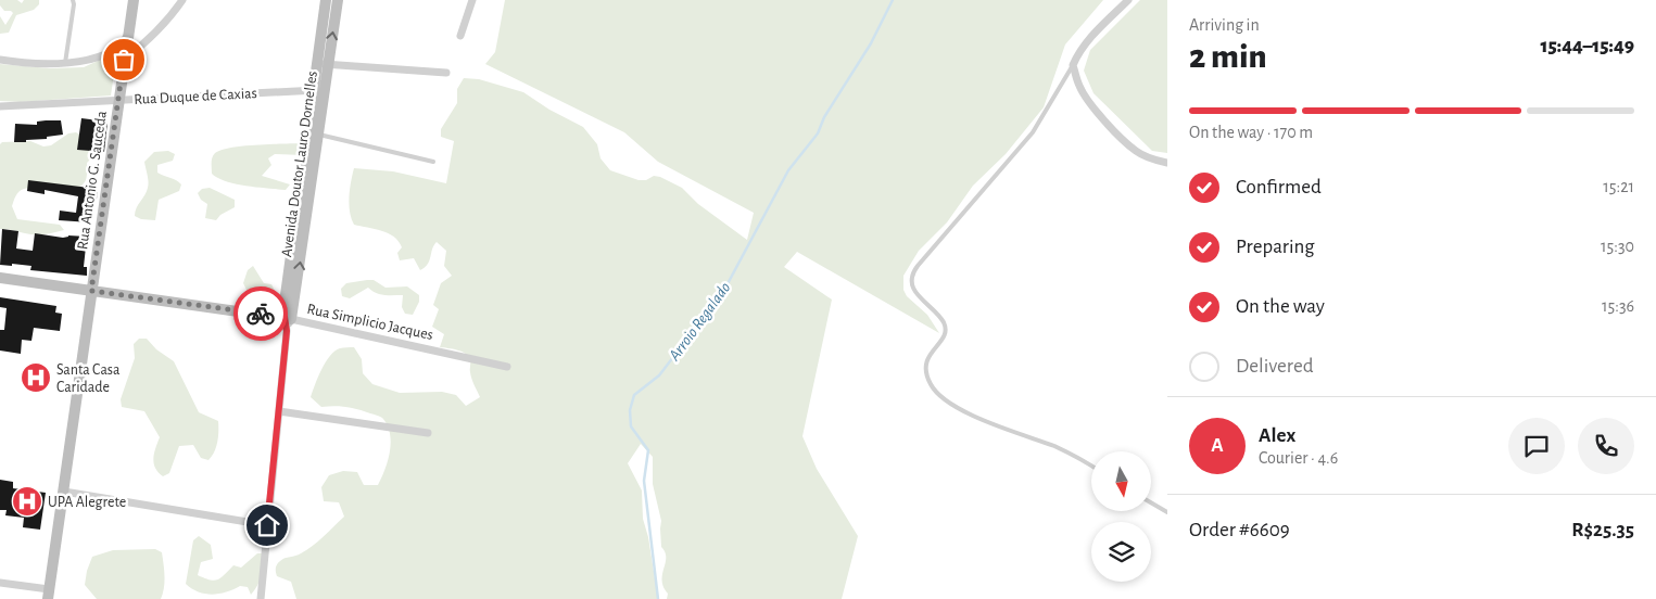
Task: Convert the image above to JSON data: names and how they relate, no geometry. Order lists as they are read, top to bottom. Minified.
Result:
{"streets":{"street":["Rua Duque de Caxias","Avenida Doutor Lauro Dornelles","Rua Antonio G. Sauceda","Rua Simplicio Jacques"]},"crossings":[["Rua Duque de Caxias","Avenida Doutor Lauro Dornelles"],["Rua Duque de Caxias","Rua Antonio G. Sauceda"],["Avenida Doutor Lauro Dornelles","Rua Simplicio Jacques"],["Rua Antonio G. Sauceda","Rua Simplicio Jacques"]],"water":["Arroio Regalado"],"places":{"hospital":["Santa Casa Caridade","UPA Alegrete"]},"north":"bottom","page":{"heading":["2 min","Arriving in","15:44–15:49"],"panel":["Alex","Courier · 4.6","Order #6609","R$25.35"],"bar":"On the way · 170 m","list":[["Confirmed","15:21"],["Preparing","15:30"],["On the way","15:36"],"Delivered"],"round":"A"}}
